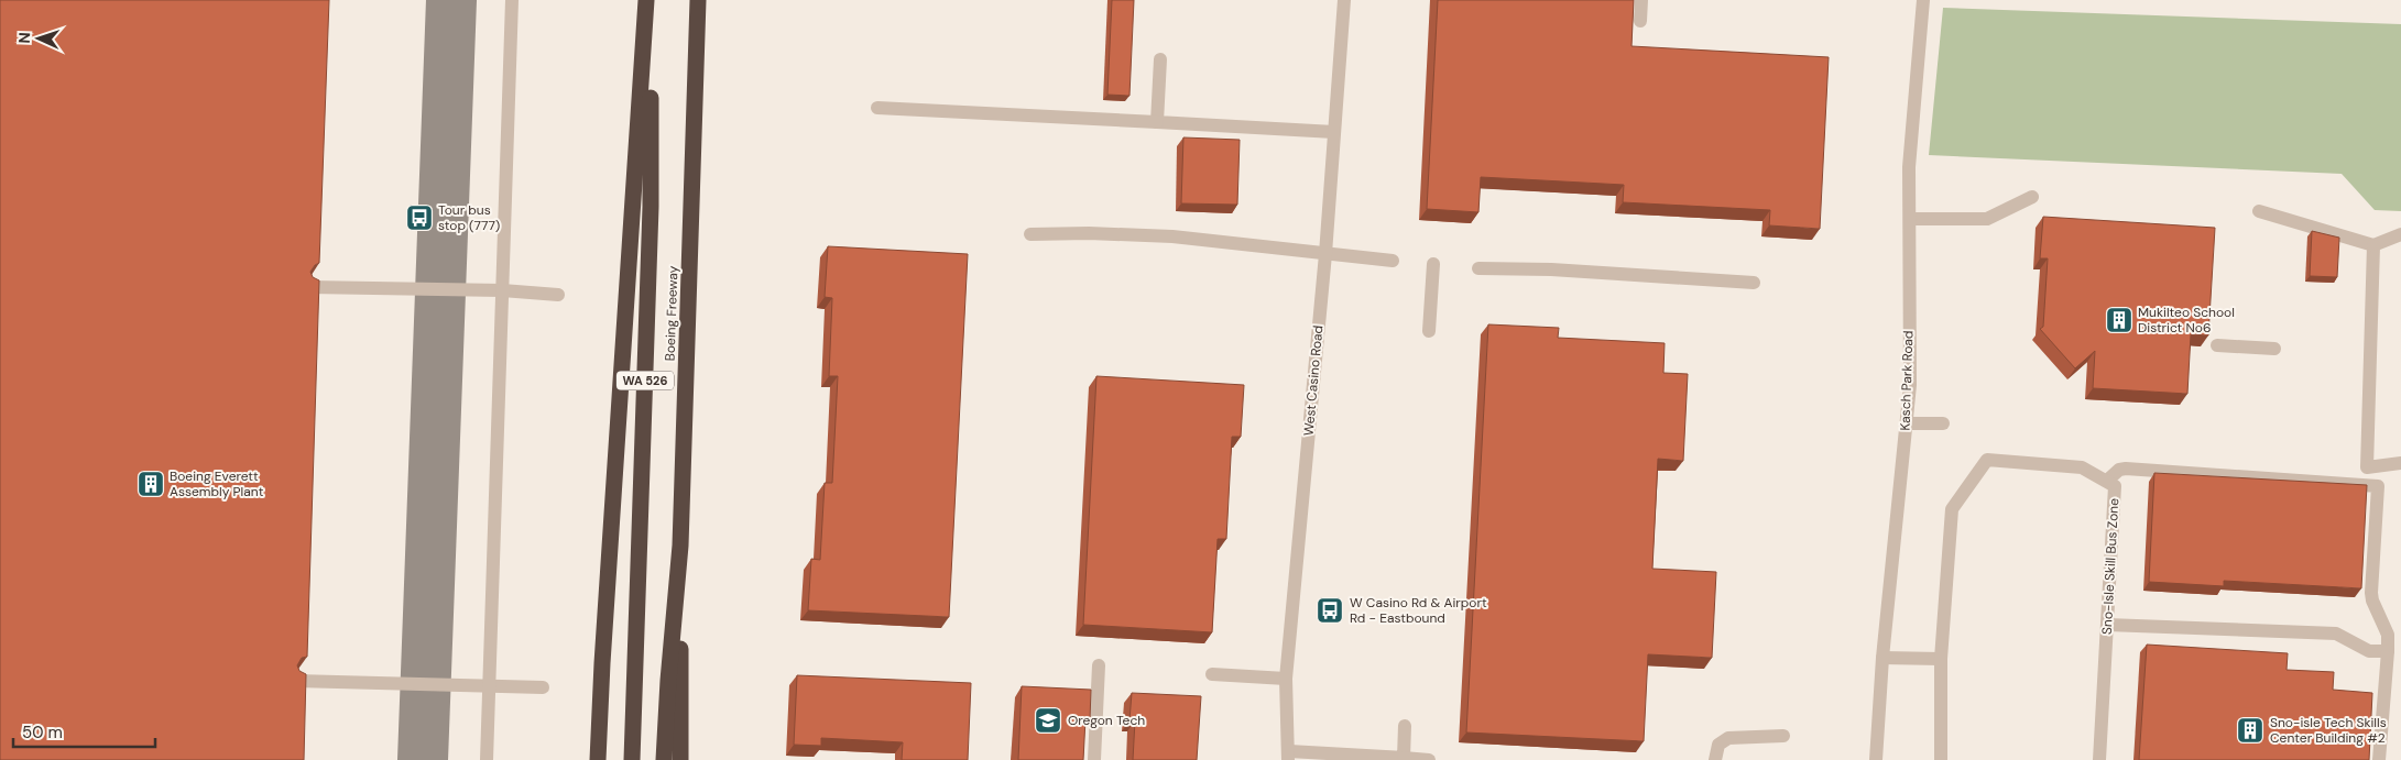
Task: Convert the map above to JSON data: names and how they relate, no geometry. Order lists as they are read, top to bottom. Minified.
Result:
{"streets":{"highway":["Boeing Freeway","WA 526"],"street":["West Casino Road","Kasch Park Road","Sno-Isle Skill Bus Zone"]},"places":{"bus stop":["Tour bus stop (777)","W Casino Rd & Airport Rd - Eastbound"],"building":["Mukilteo School District No6","Boeing Everett Assembly Plant","Sno-isle Tech Skills Center Building #2"],"school or university":["Oregon Tech"]},"scale_bar":"50 m","north":"left"}
